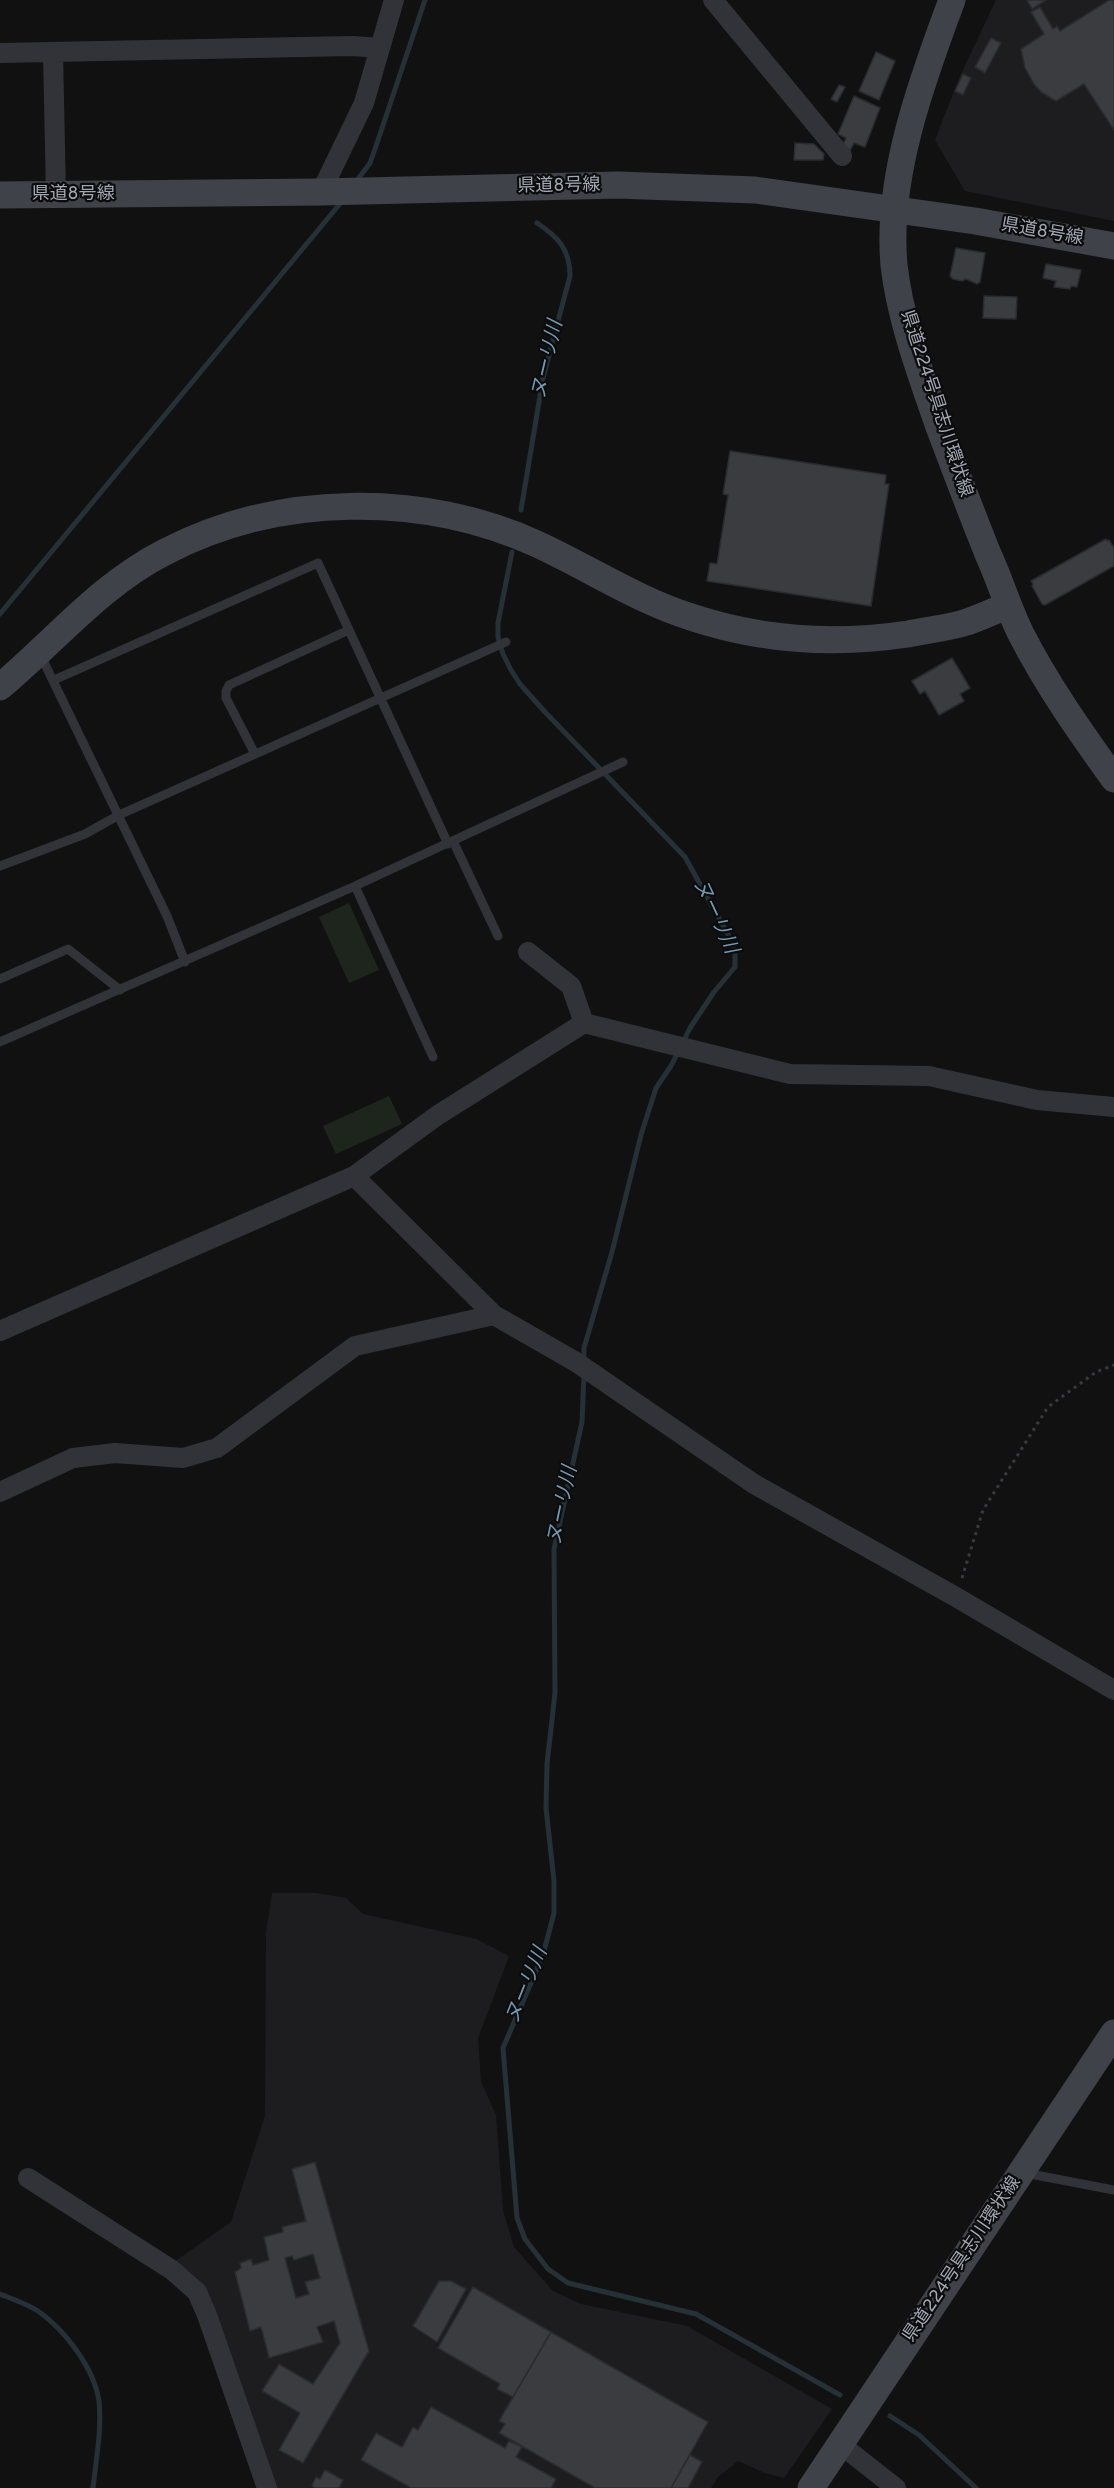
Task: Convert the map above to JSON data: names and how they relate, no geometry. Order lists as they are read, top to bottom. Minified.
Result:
{"streets":{"main road":["県道8号線","県道224号具志川環状線"]},"crossings":[["県道8号線","県道224号具志川環状線"]],"water":["ヌーリ川"]}
